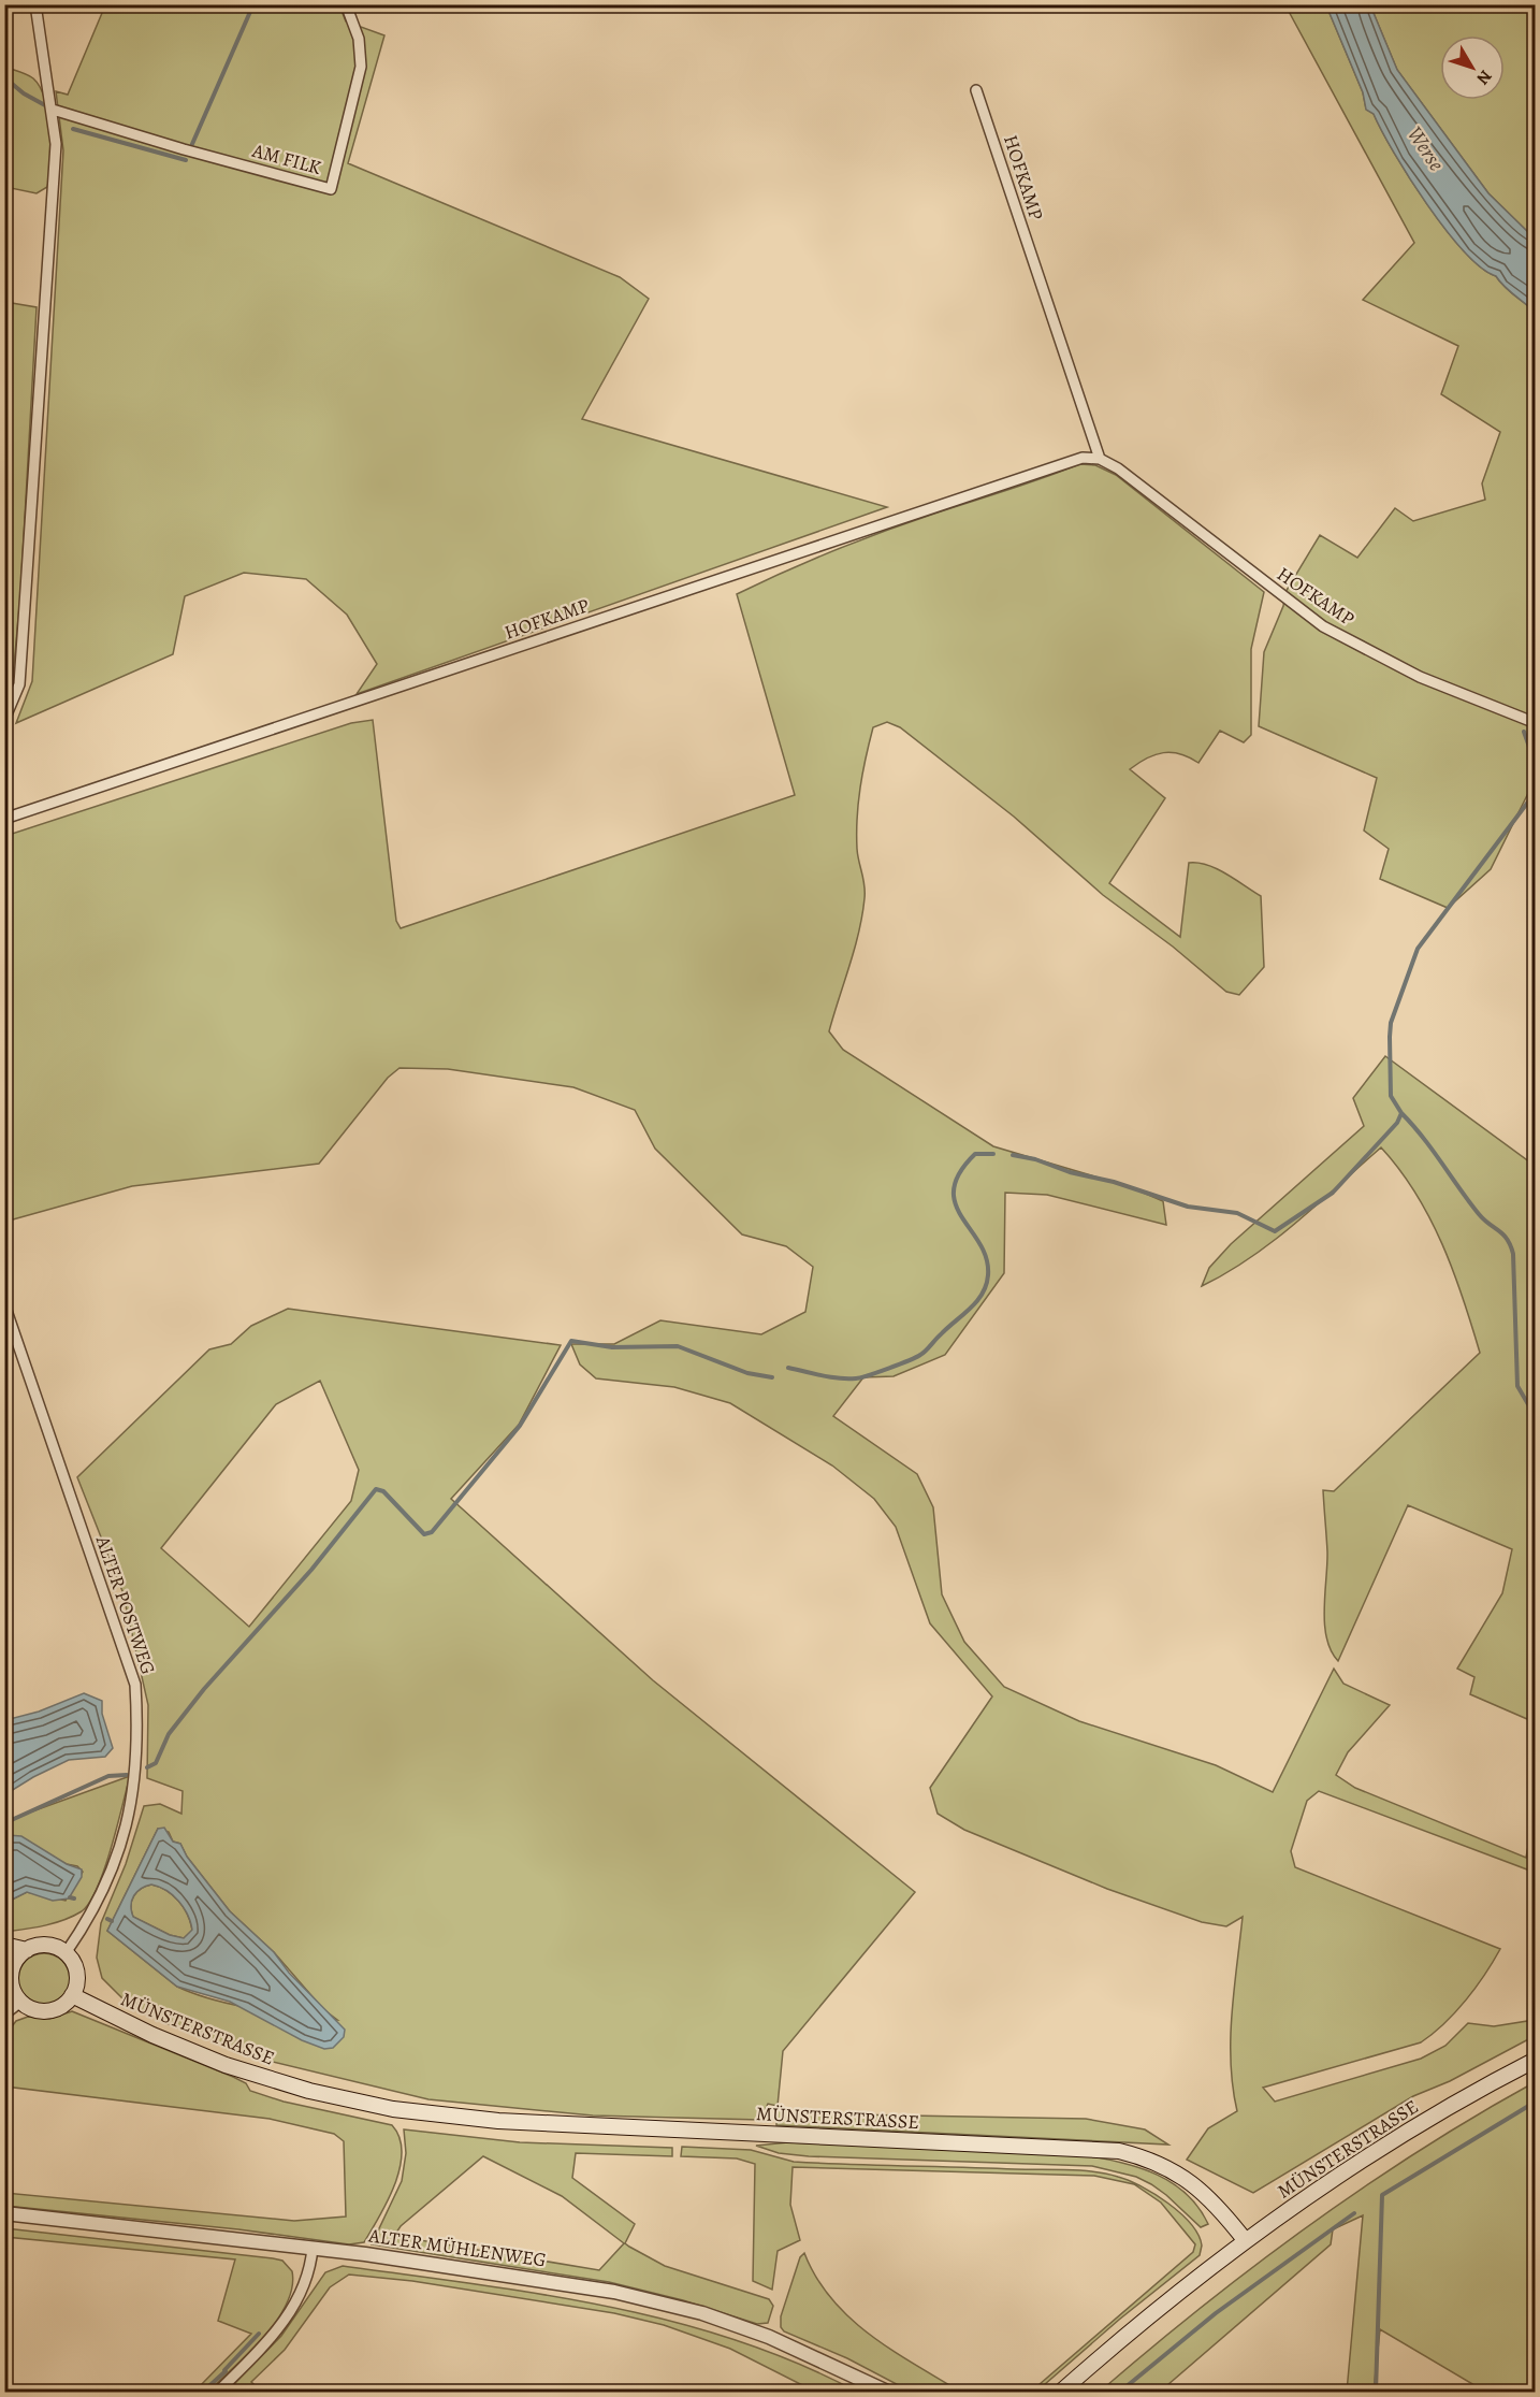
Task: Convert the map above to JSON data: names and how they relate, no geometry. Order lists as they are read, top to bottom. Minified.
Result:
{"streets":{"main road":["MÜNSTERSTRASSE"],"street":["AM FILK","HOFKAMP","ALTER POSTWEG","ALTER MÜHLENWEG"]},"crossings":[["ALTER POSTWEG","MÜNSTERSTRASSE"]],"water":["Werse"],"north":"bottom right"}
